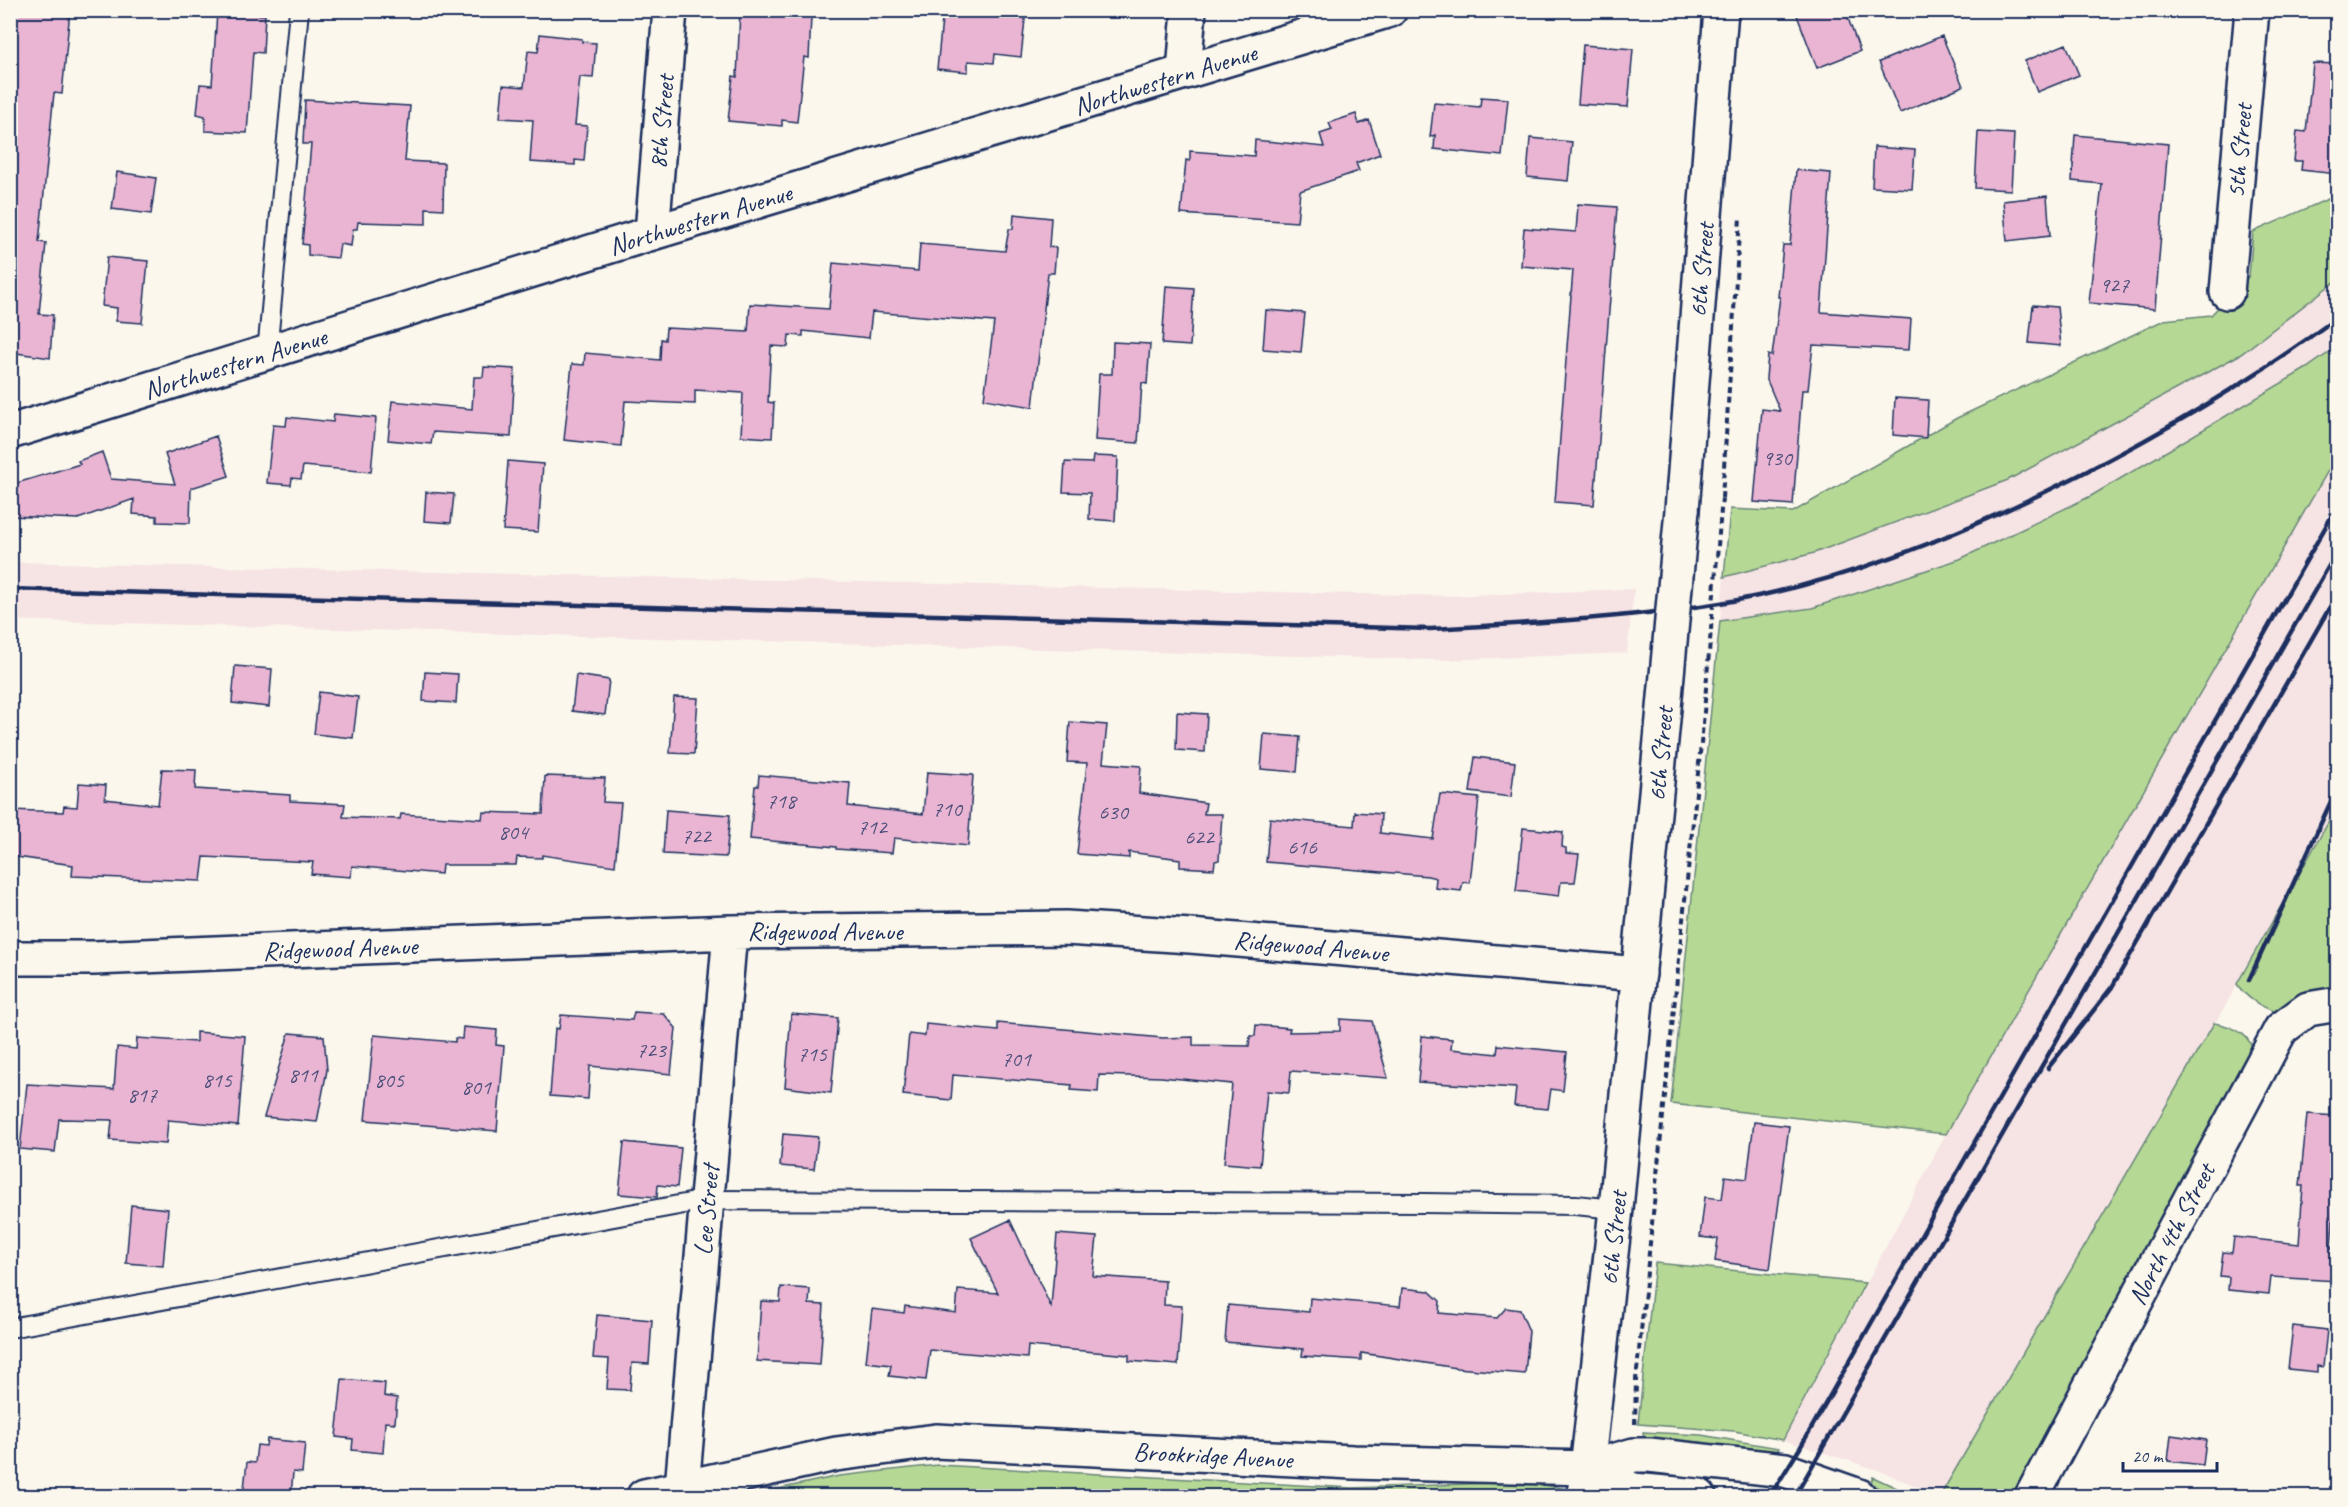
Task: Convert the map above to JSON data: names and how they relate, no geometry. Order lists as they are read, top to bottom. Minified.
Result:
{"streets":{"street":["Northwestern Avenue","8th Street","5th Street","6th Street","Ridgewood Avenue","Lee Street","North 4th Street","Brookridge Avenue"]},"crossings":[["Northwestern Avenue","8th Street"],["6th Street","Ridgewood Avenue"],["6th Street","Brookridge Avenue"],["Ridgewood Avenue","Lee Street"],["Lee Street","Brookridge Avenue"]],"house_numbers":["927","930","718","710","630","712","804","722","622","616","723","715","701","811","815","805","801","817"],"scale_bar":"20 m"}
